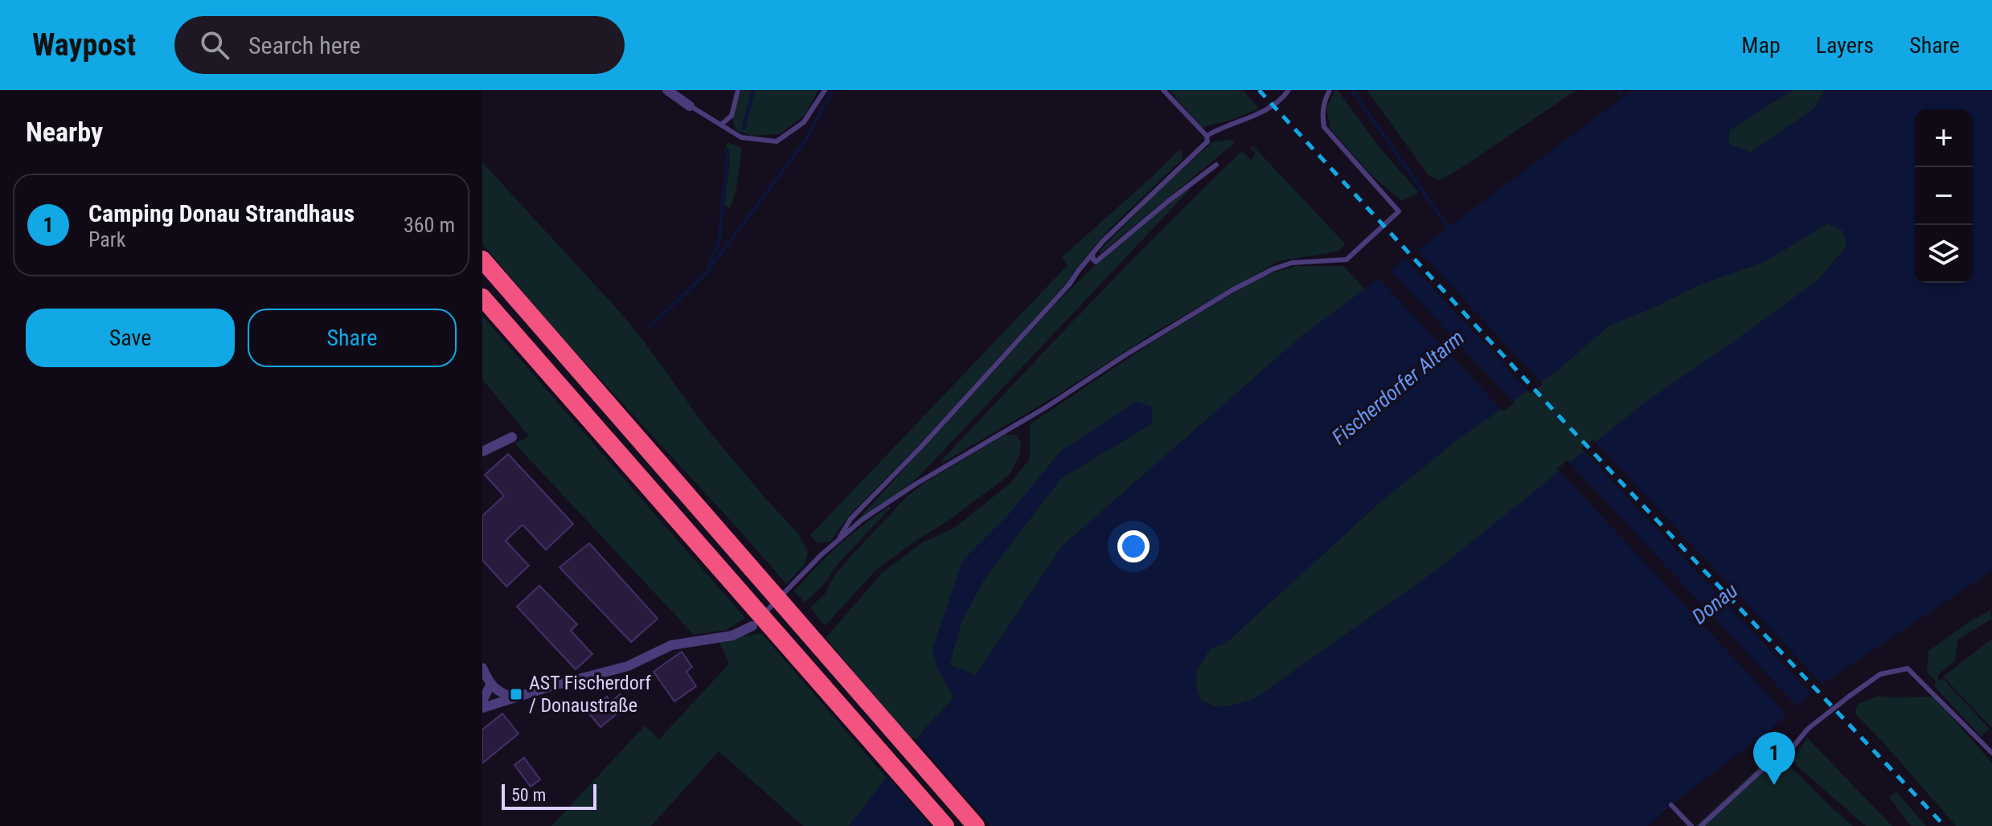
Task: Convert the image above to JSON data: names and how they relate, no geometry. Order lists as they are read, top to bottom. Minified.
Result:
{"water":["Fischerdorfer Altarm","Donau"],"places":{"transit":["AST Fischerdorf / Donaustraße"]},"scale_bar":"50 m","page":{"header":"Waypost","search":"Search here","nav":["Map","Layers","Share"],"heading":"Nearby","map_buttons":["+","−"],"list":[{"mark":"1","name":"Camping Donau Strandhaus","note":"Park","value":"360 m"}],"buttons":["Save","Share"],"pins":"1","scale":"50 m"}}
